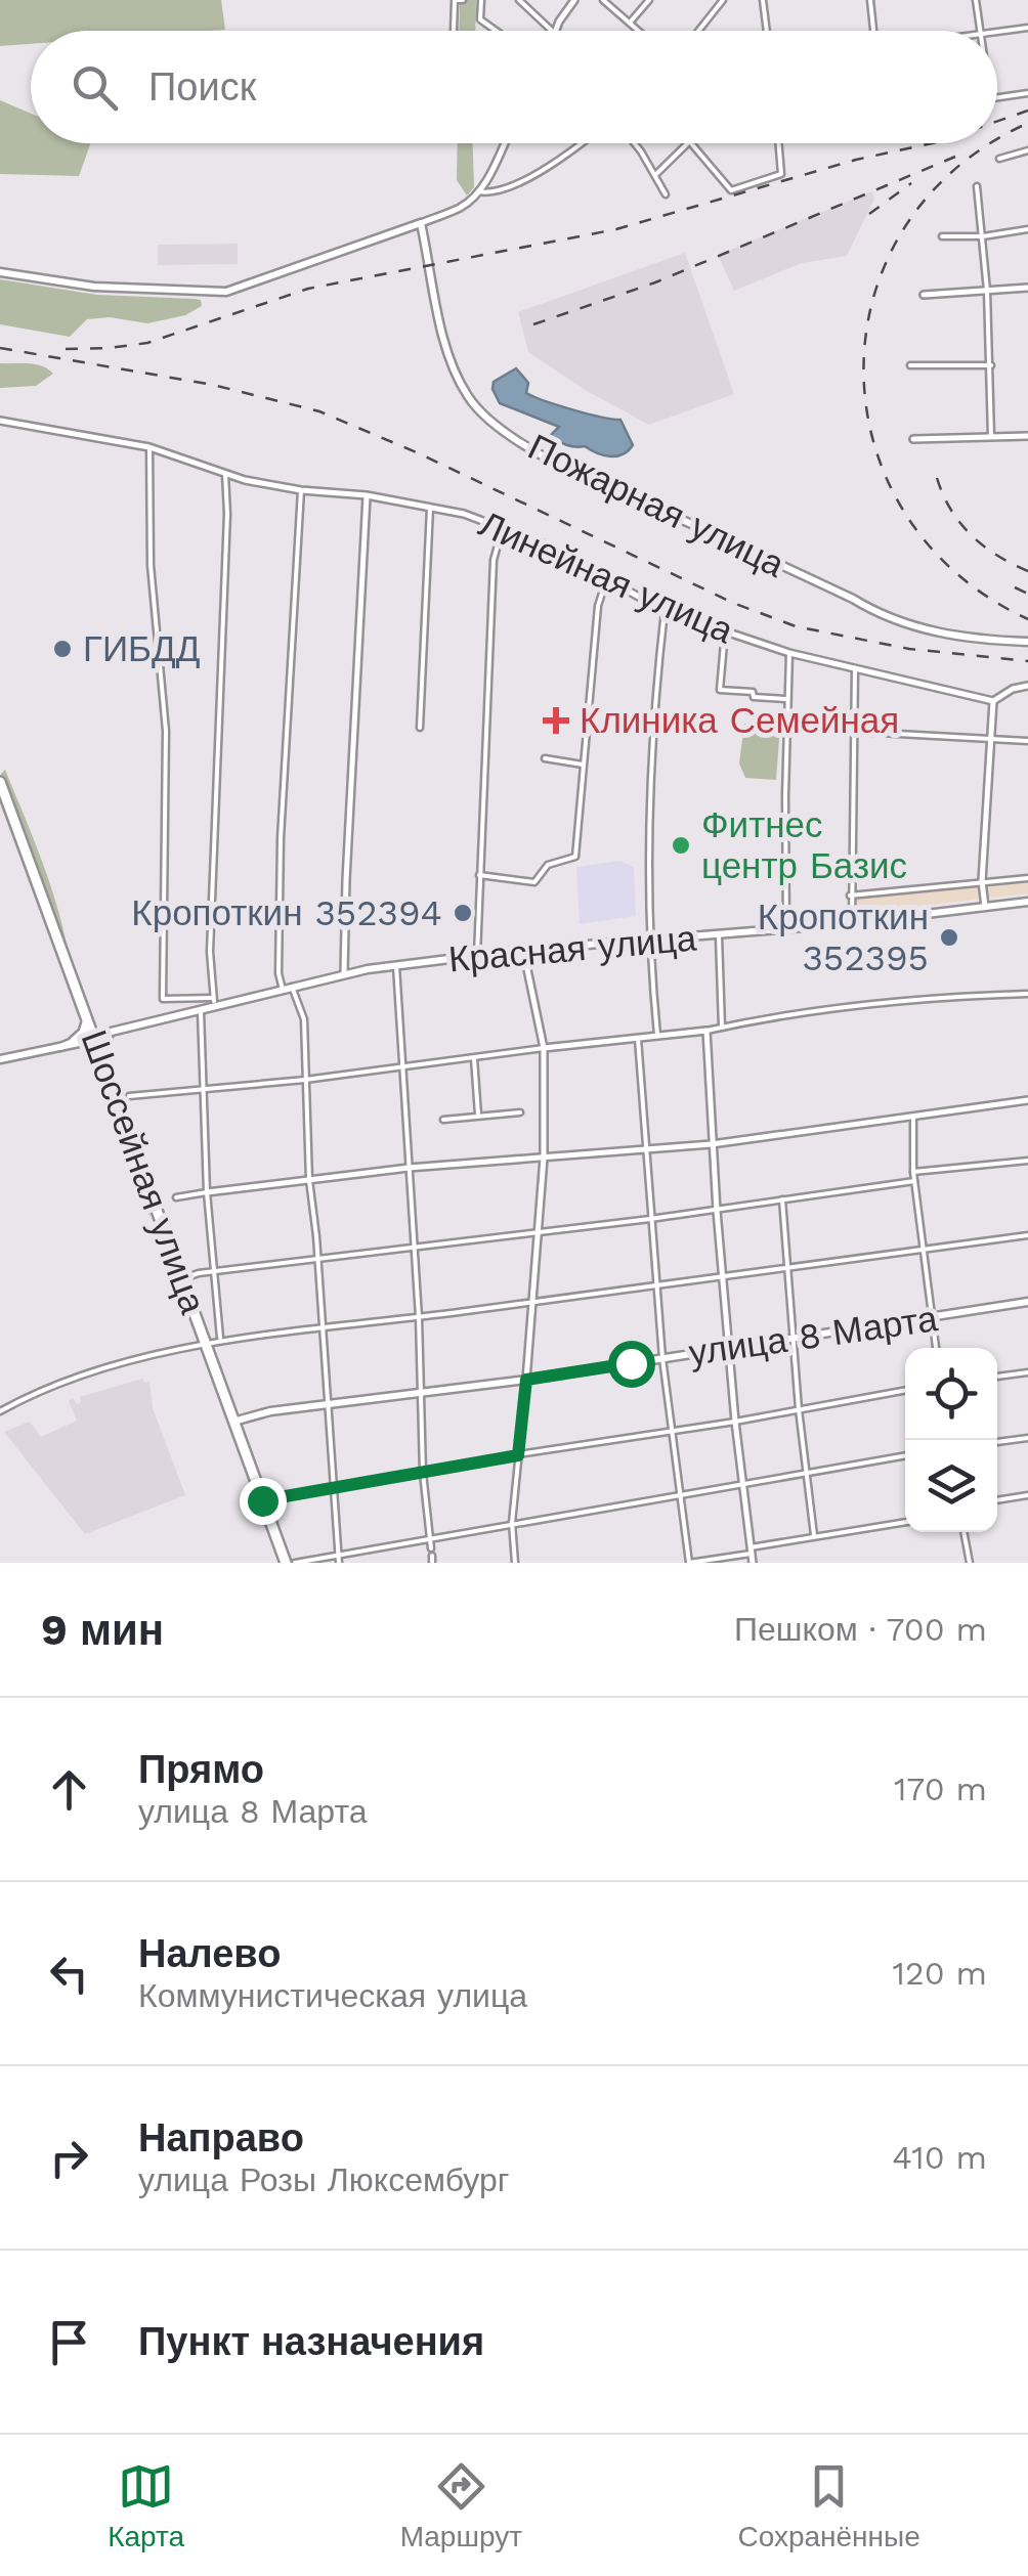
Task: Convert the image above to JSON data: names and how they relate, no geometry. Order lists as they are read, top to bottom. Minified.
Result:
{"streets":{"highway":["Шоссейная улица"],"main road":["Пожарная улица","Красная улица","улица 8 Марта"],"street":["Линейная улица"]},"crossings":[["Красная улица","Шоссейная улица"],["Шоссейная улица","улица 8 Марта"]],"places":{"other":["ГИБДД","Фитнес центр Базис","Кропоткин 352394","Кропоткин 352395"],"health":["Клиника Семейная"]},"page":{"search":"Поиск","heading":["9 мин","Пешком · 700 m"],"list":[["Прямо","улица 8 Марта","170 m"],["Налево","Коммунистическая улица","120 m"],["Направо","улица Розы Люксембург","410 m"],"Пункт назначения"],"nav":["Карта","Маршрут","Сохранённые"]}}
